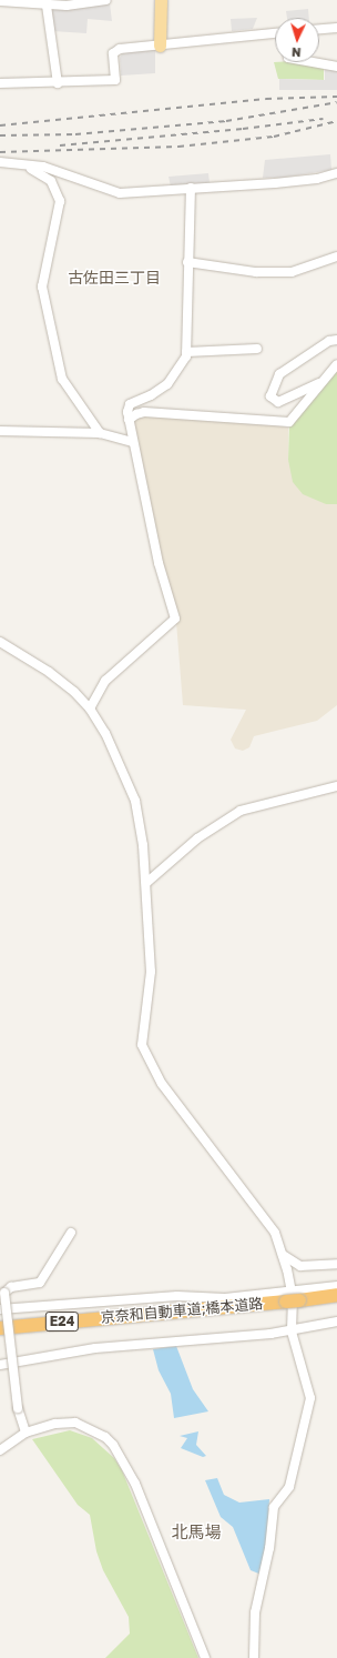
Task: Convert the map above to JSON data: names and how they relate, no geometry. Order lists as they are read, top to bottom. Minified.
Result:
{"streets":{"highway":["京奈和自動車道;橋本道路","E24"]},"districts":["古佐田三丁目","北馬場"],"north":"bottom"}
